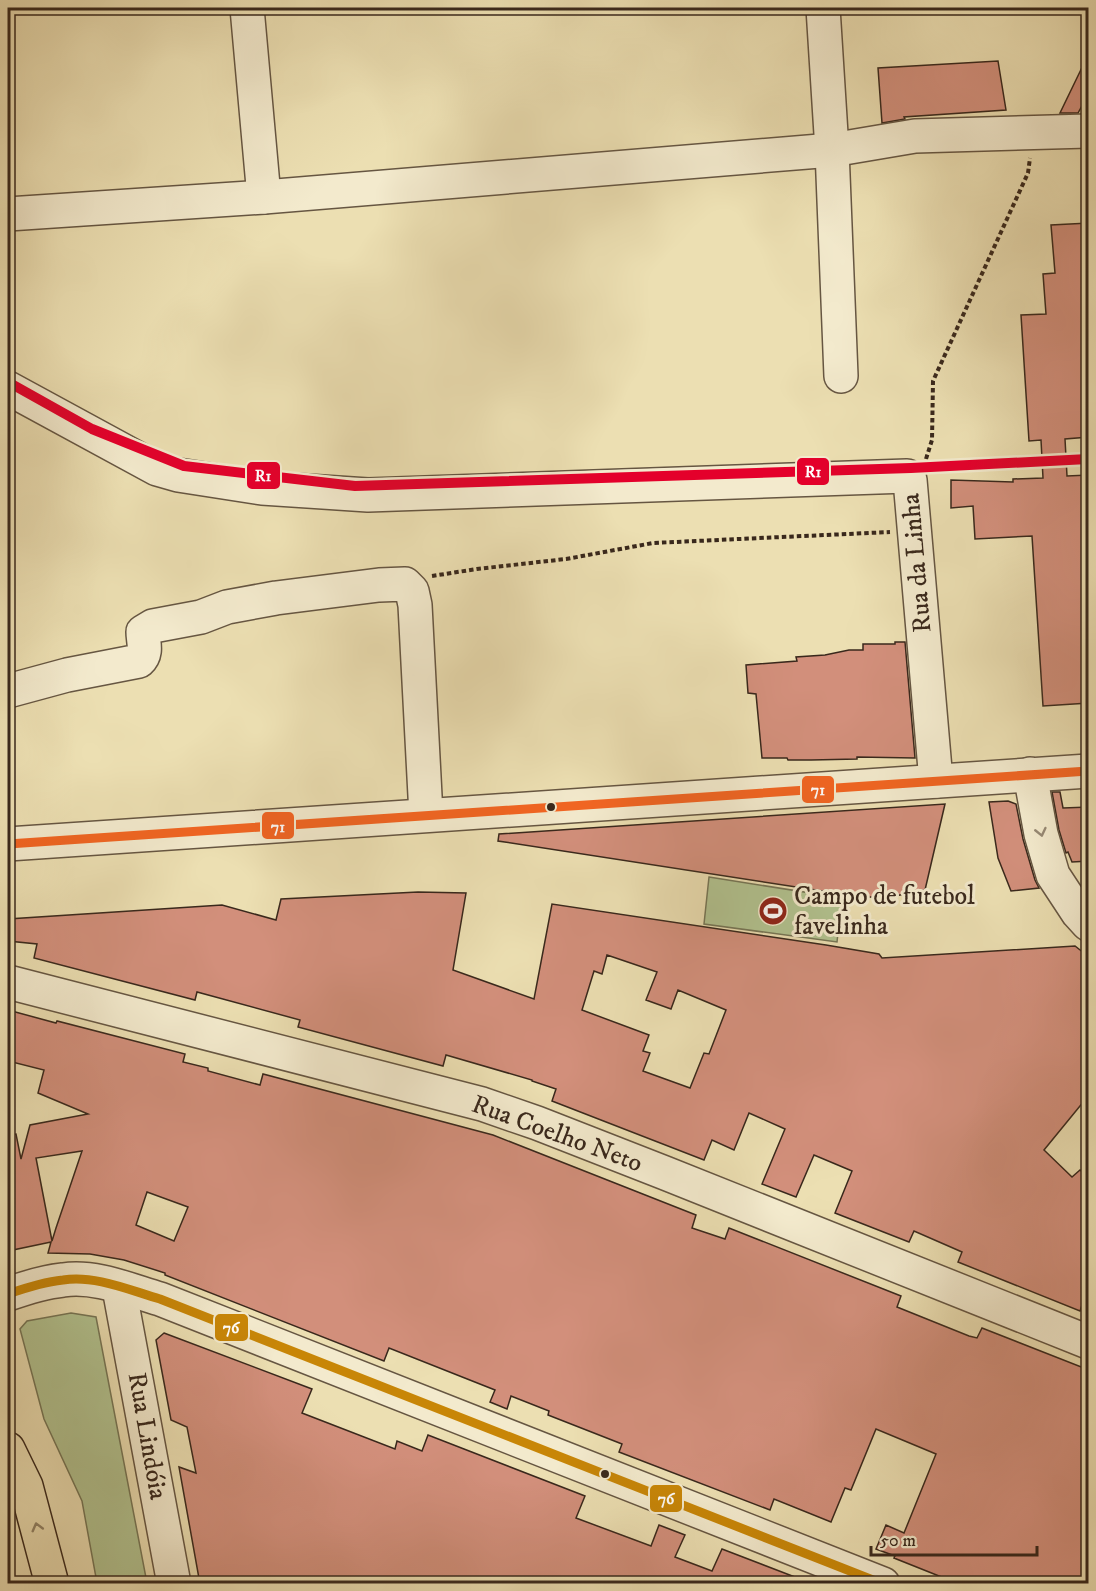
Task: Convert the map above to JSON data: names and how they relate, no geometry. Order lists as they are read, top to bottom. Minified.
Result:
{"streets":{"street":["Rua da Linha","Rua Coelho Neto","Rua Lindóia"]},"places":{"sports":["Campo de futebol favelinha"]},"lines":["transit line R1","transit line 71","transit line 76"],"scale_bar":"50 m"}
